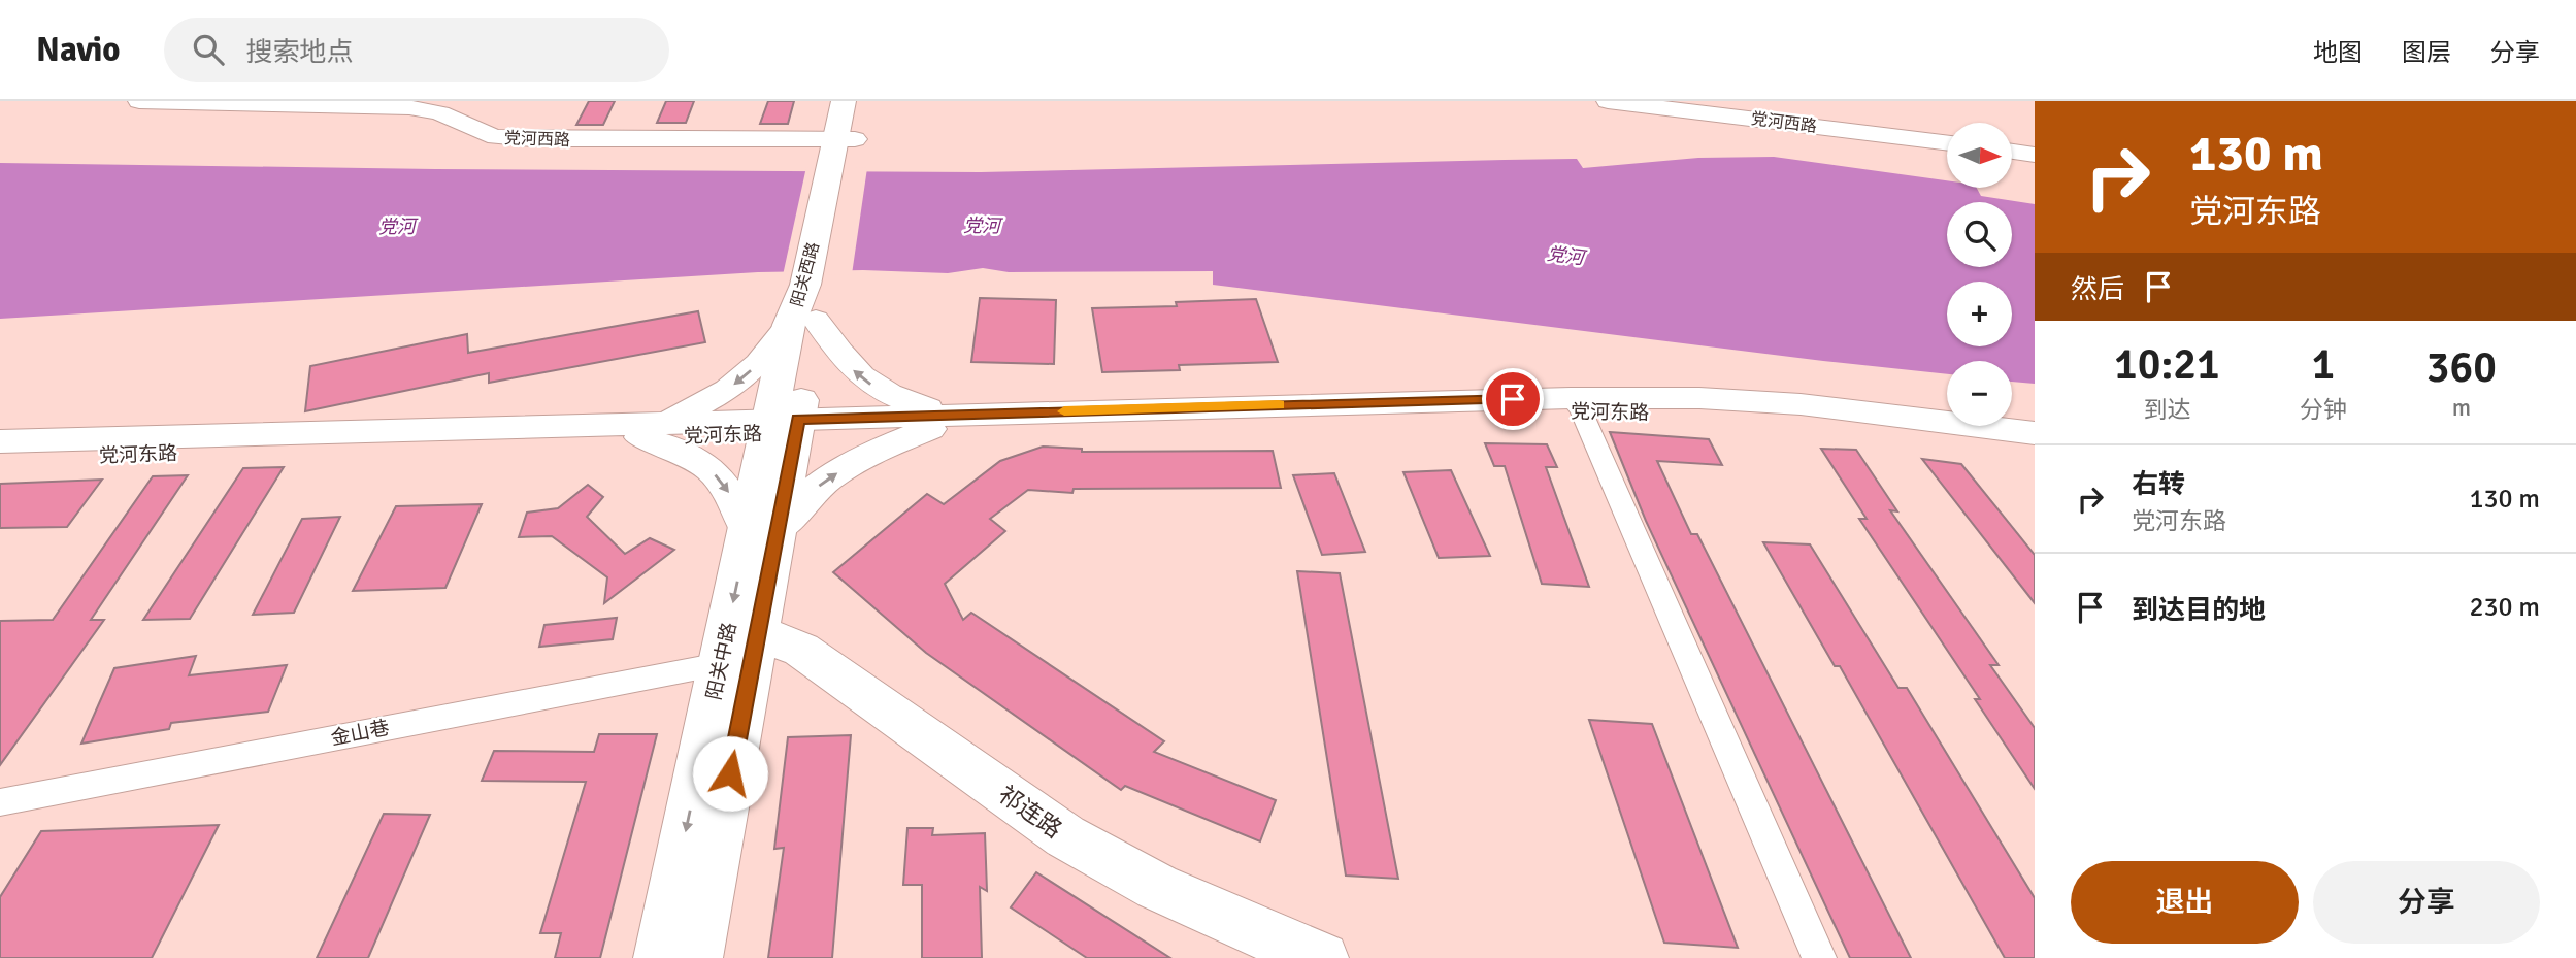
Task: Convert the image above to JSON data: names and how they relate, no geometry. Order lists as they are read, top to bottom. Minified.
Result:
{"streets":{"highway":["阳关西路","阳关中路","祁连路"],"main road":["党河西路","党河东路"],"street":["金山巷"]},"crossings":[["党河西路","阳关西路"],["阳关西路","党河东路"],["阳关西路","阳关中路"],["党河东路","阳关中路"],["阳关中路","金山巷"],["阳关中路","祁连路"]],"water":["党河"],"north":"right","page":{"header":"Navio","search":"搜索地点","nav":["地图","图层","分享"],"turn":["130 m","党河东路"],"map_buttons":["+","−"],"then":"然后","eta":["10:21","到达","1","分钟","360","m"],"list":[{"name":"右转","note":"党河东路","value":"130 m"},{"name":"到达目的地","value":"230 m"}],"buttons":["退出","分享"]}}
